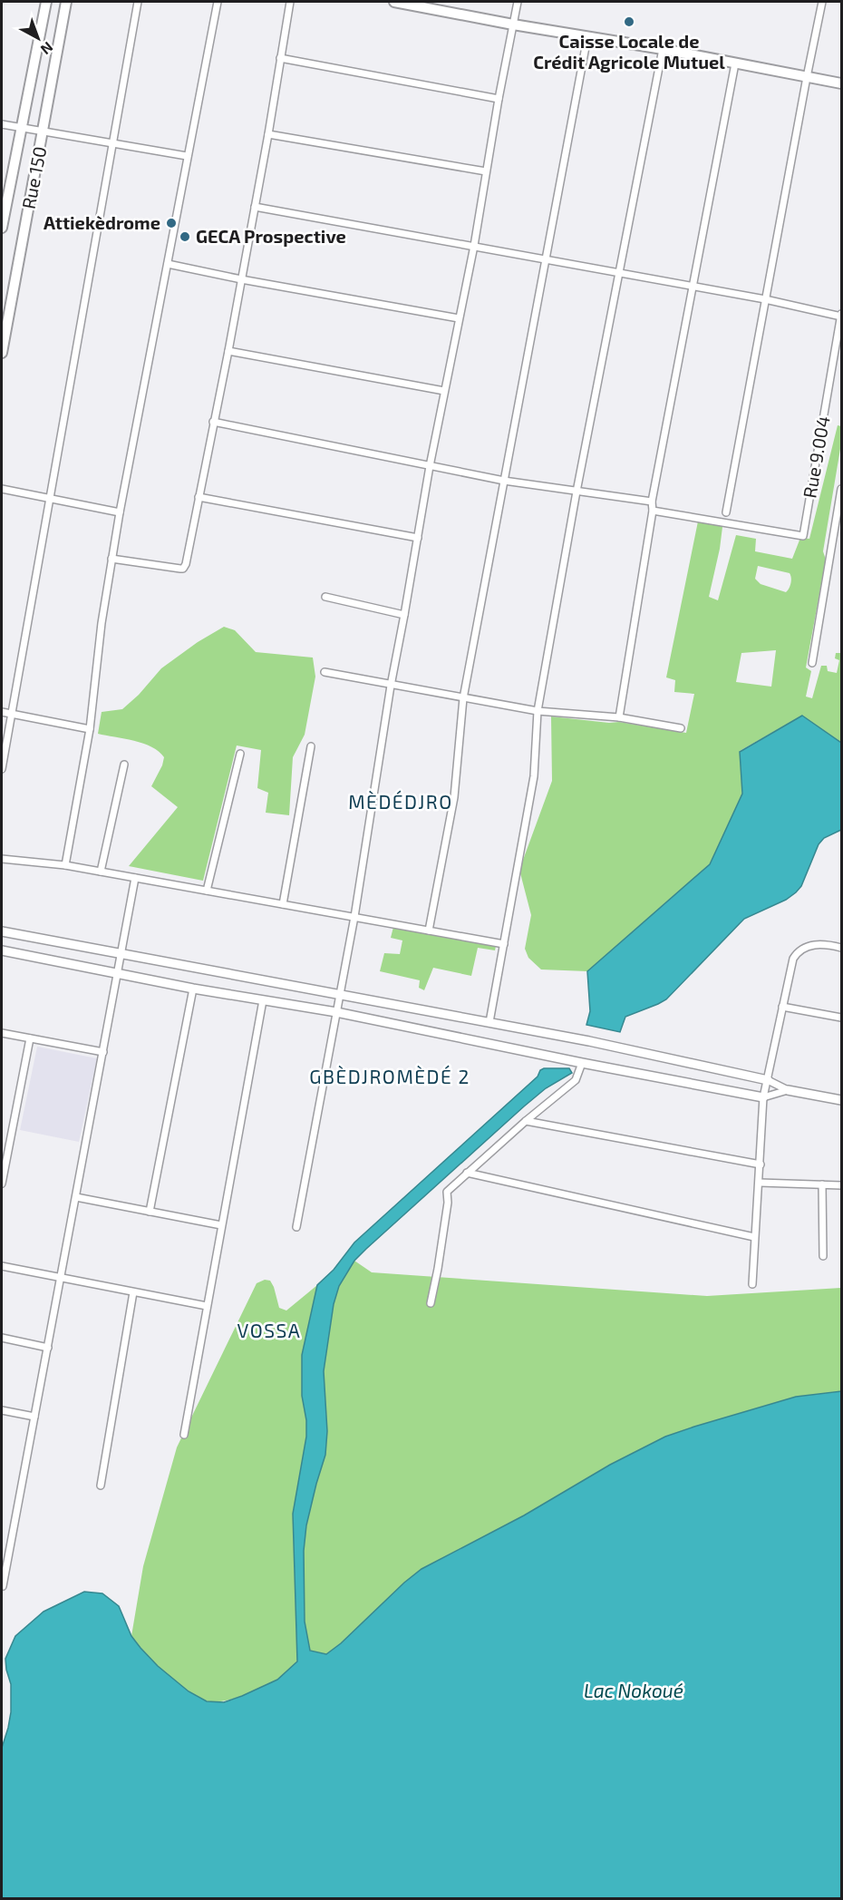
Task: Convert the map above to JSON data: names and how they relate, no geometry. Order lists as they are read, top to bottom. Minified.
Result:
{"streets":{"main road":["Rue 150"],"street":["Rue 9.004"]},"districts":["MÈDÉDJRO","GBÈDJROMÈDÉ 2","VOSSA"],"water":["Lac Nokoué"],"places":["Caisse Locale de Crédit Agricole Mutuel","Attiekèdrome","GECA Prospective"],"north":"bottom right"}
